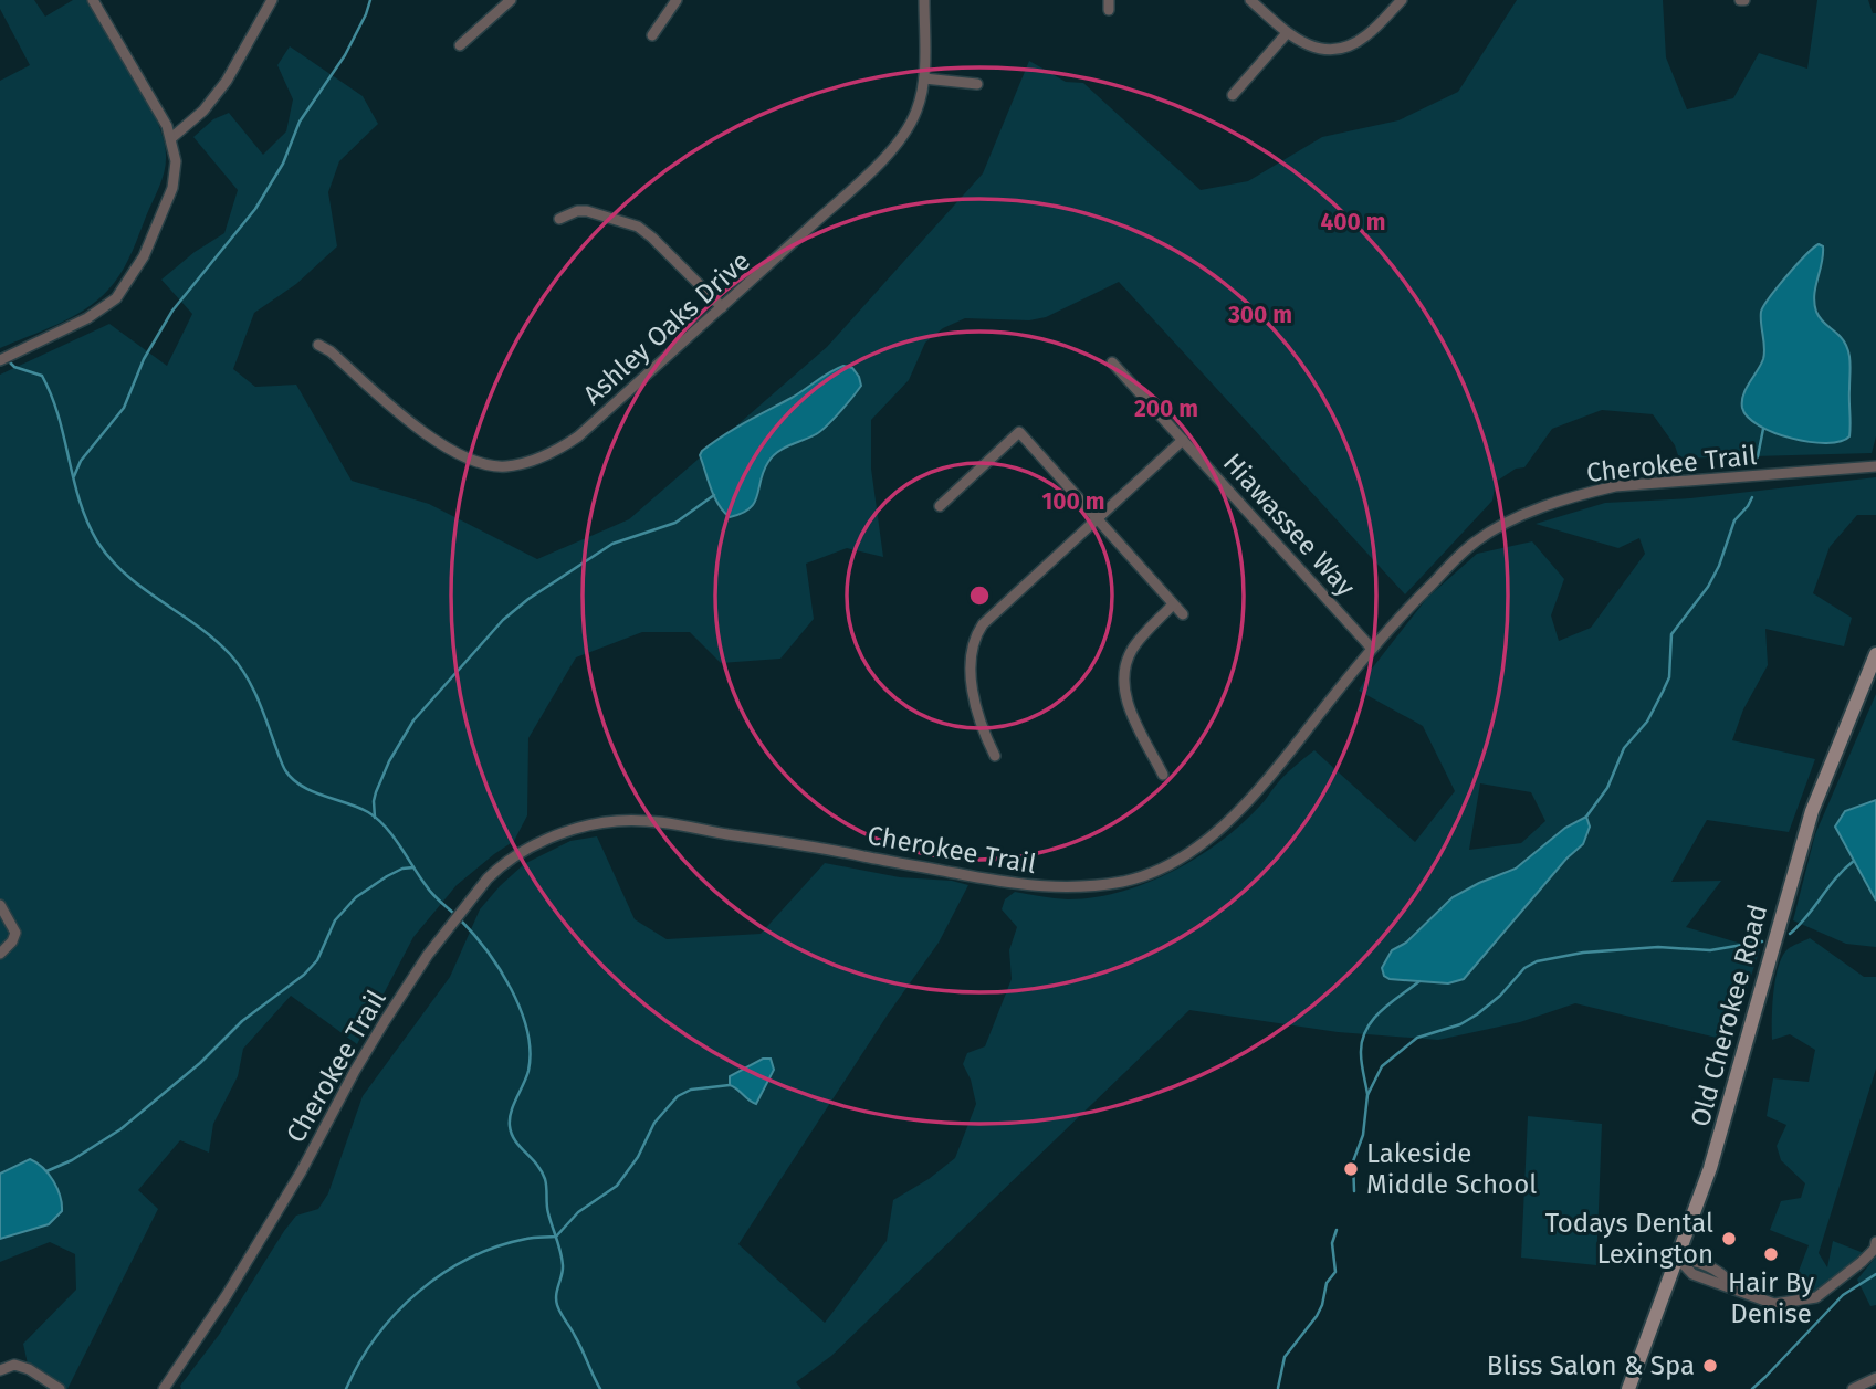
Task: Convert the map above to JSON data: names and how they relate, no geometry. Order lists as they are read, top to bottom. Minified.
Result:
{"streets":{"street":["Ashley Oaks Drive","Cherokee Trail","Hiawassee Way","Old Cherokee Road"]},"crossings":[["Cherokee Trail","Hiawassee Way"]],"places":["Lakeside Middle School","Todays Dental Lexington","Hair By Denise","Bliss Salon & Spa"],"rings":["400 m","300 m","200 m","100 m"]}
